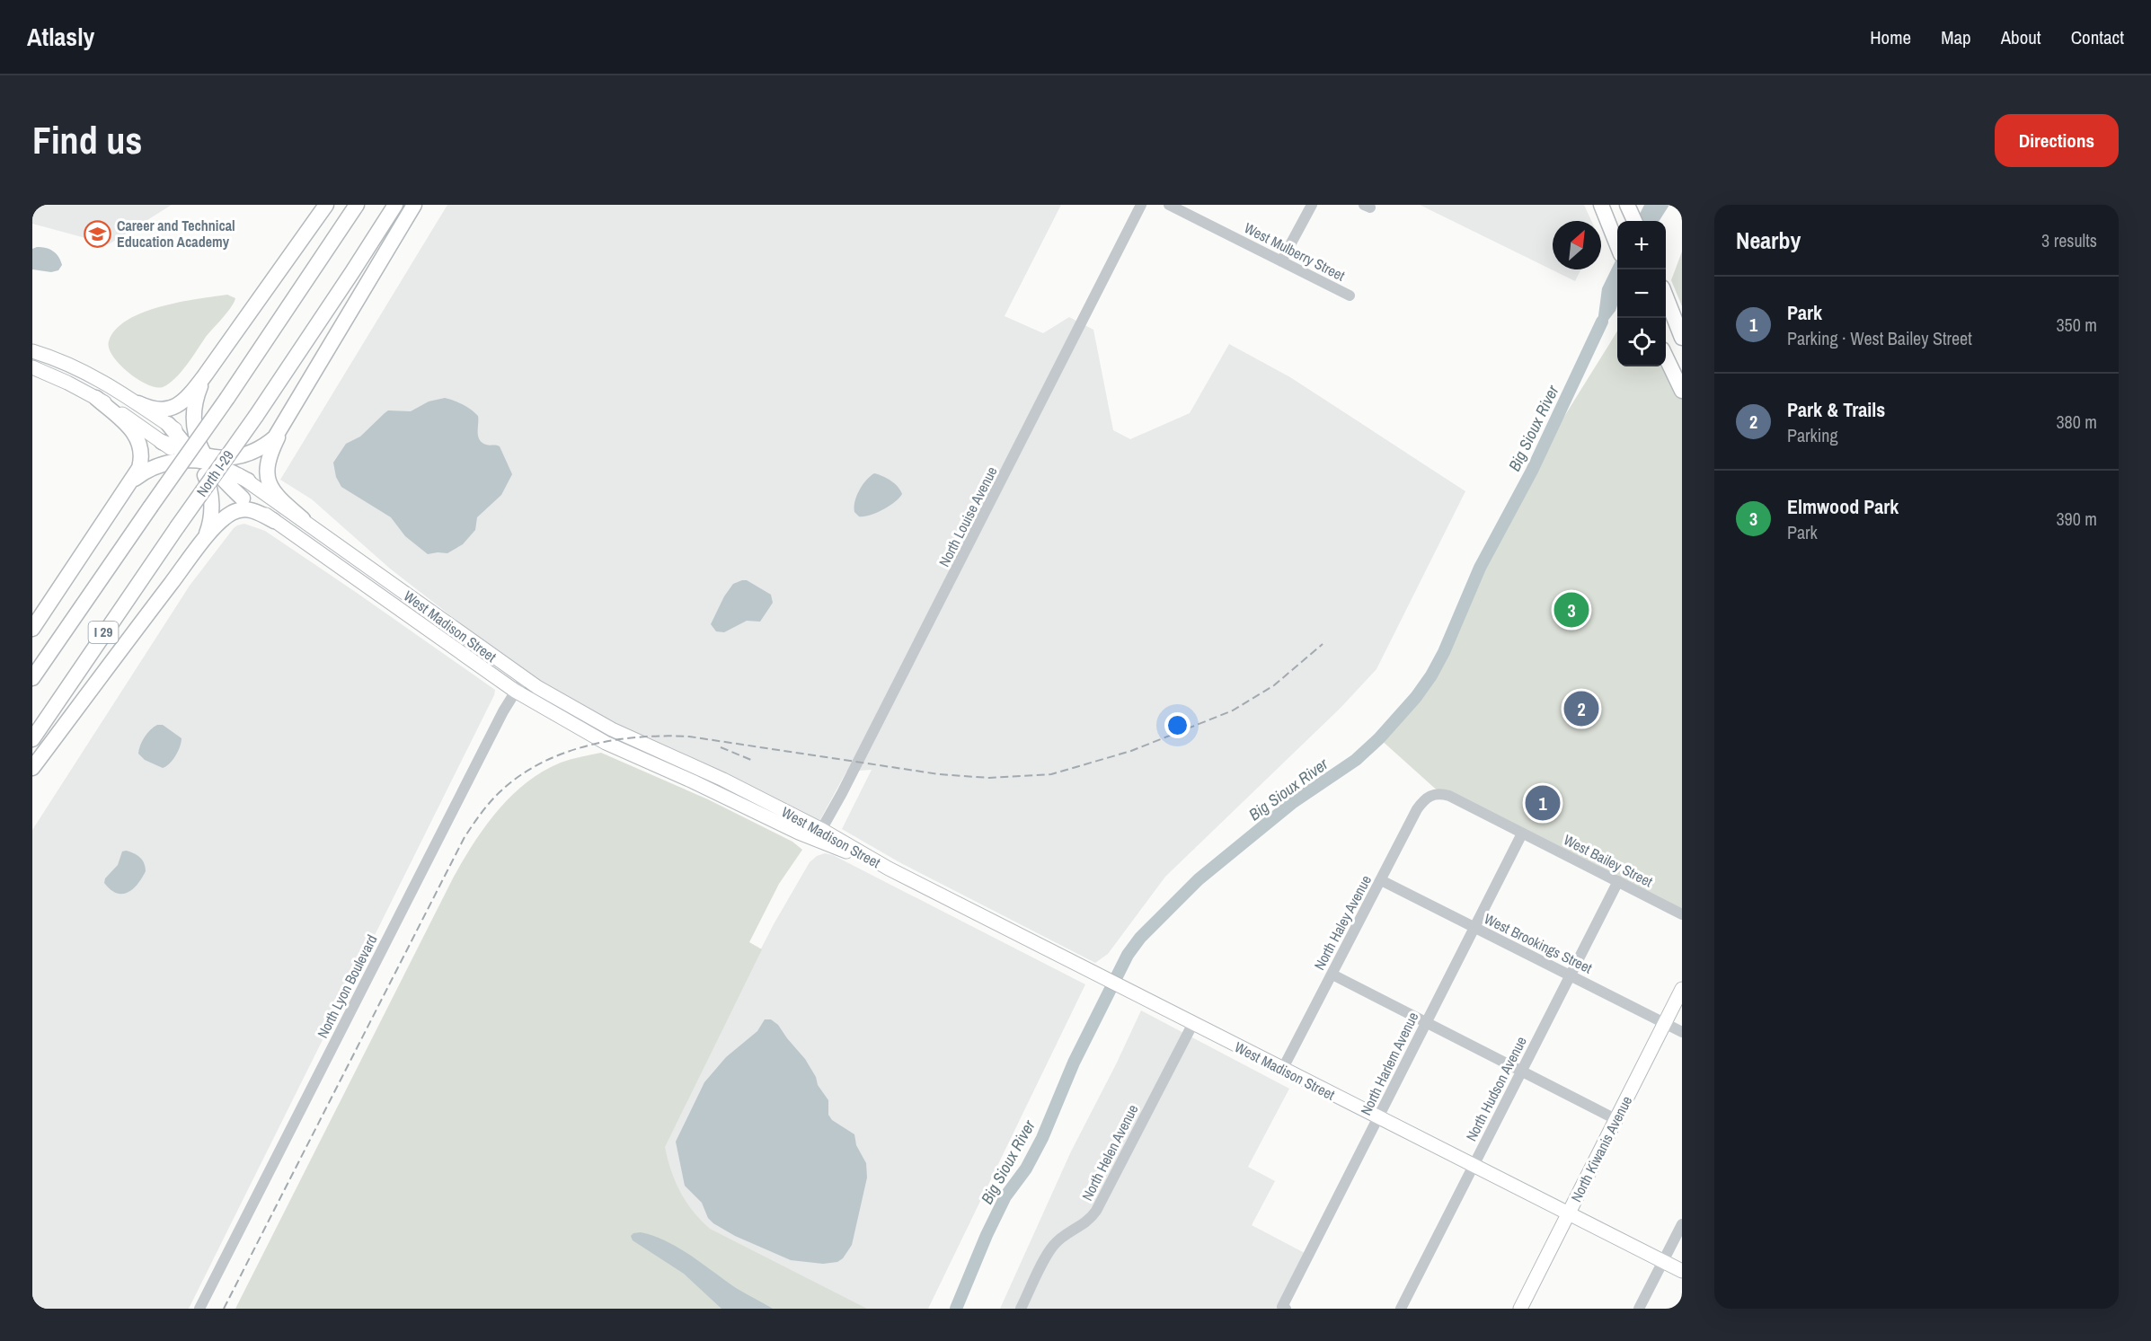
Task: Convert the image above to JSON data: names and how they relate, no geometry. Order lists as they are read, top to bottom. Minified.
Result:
{"streets":{"highway":["North I-29","I 29"],"main road":["West Madison Street","North Kiwanis Avenue"],"street":["West Mulberry Street","North Louise Avenue","West Bailey Street","North Haley Avenue","West Brookings Street","North Lyon Boulevard","North Harlem Avenue","North Hudson Avenue","North Helen Avenue"]},"crossings":[["North Louise Avenue","West Madison Street"],["West Madison Street","North Haley Avenue"],["West Madison Street","North Lyon Boulevard"],["West Madison Street","North Harlem Avenue"],["West Madison Street","North Hudson Avenue"],["West Madison Street","North Kiwanis Avenue"],["West Madison Street","North Helen Avenue"],["West Bailey Street","North Haley Avenue"],["West Bailey Street","North Harlem Avenue"],["West Bailey Street","North Hudson Avenue"],["North Haley Avenue","West Brookings Street"],["West Brookings Street","North Harlem Avenue"],["West Brookings Street","North Hudson Avenue"],["West Brookings Street","North Kiwanis Avenue"]],"water":["Big Sioux River"],"places":{"school or university":["Career and Technical Education Academy"]},"north":"top right","page":{"header":"Atlasly","nav":["Home","Map","About","Contact"],"buttons":"Directions","title":"Find us","heading":["Nearby","3 results"],"map_buttons":["+","−"],"list":[{"mark":"1","name":"Park","note":"Parking · West Bailey Street","value":"350 m"},{"mark":"2","name":"Park & Trails","note":"Parking","value":"380 m"},{"mark":"3","name":"Elmwood Park","note":"Park","value":"390 m"}],"pins":["3","2","1"]}}
